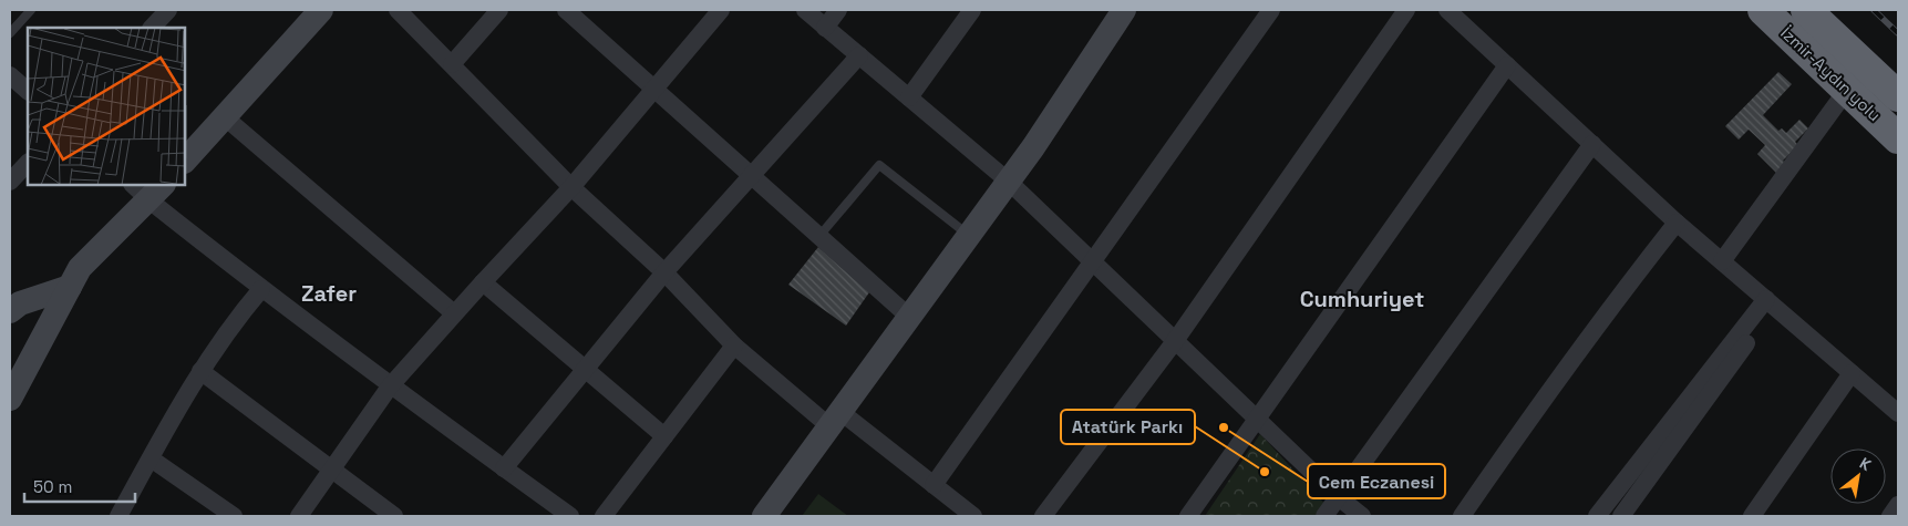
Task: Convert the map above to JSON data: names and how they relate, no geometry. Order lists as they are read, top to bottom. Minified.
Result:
{"streets":{"highway":["İzmir-Aydın yolu"]},"districts":["Zafer","Cumhuriyet"],"places":["Cem Eczanesi","Atatürk Parkı"],"scale_bar":"50 m","north":"top right"}
